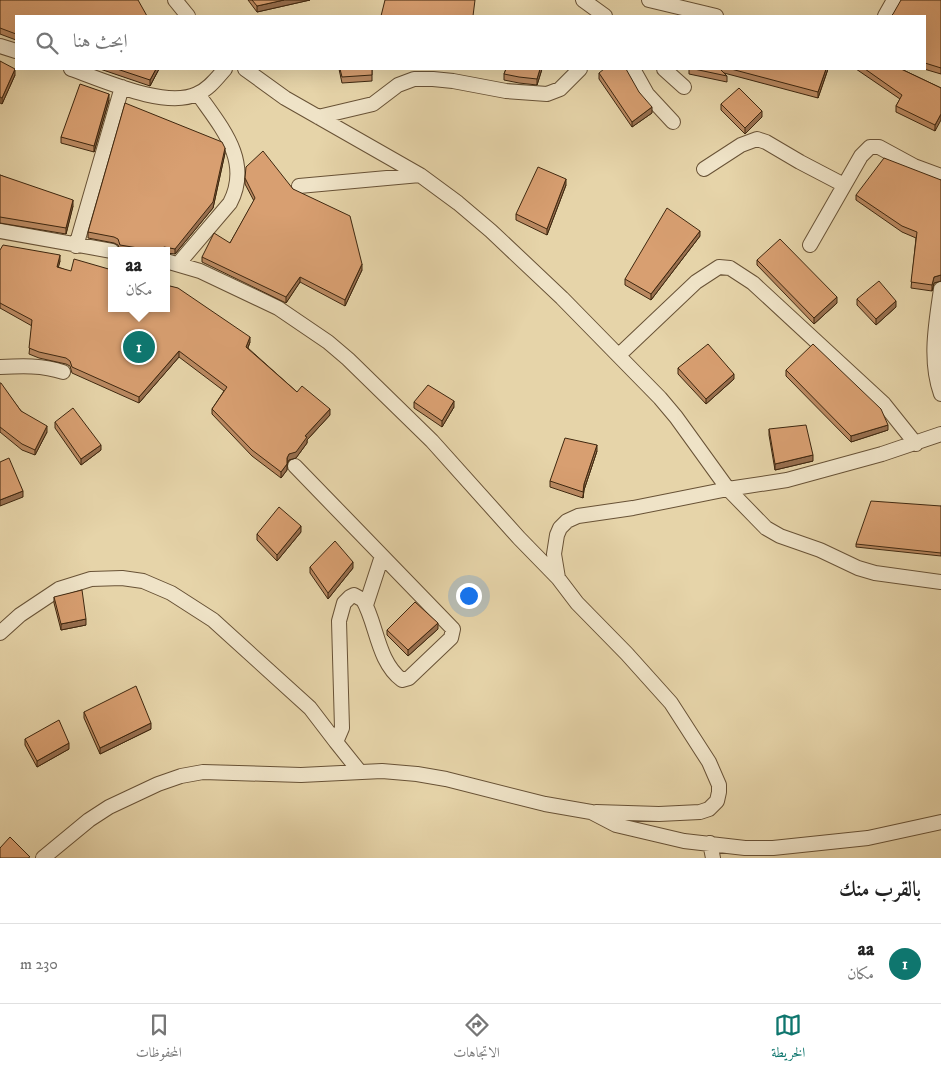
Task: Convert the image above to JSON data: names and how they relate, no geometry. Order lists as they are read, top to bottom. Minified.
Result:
{"page":{"search":"ابحث هنا","popup":["aa","مكان"],"pins":"1","heading":"بالقرب منك","list":[{"mark":"1","name":"aa","note":"مكان","value":"230 m"}],"nav":["الخريطة","الاتجاهات","المحفوظات"]}}
